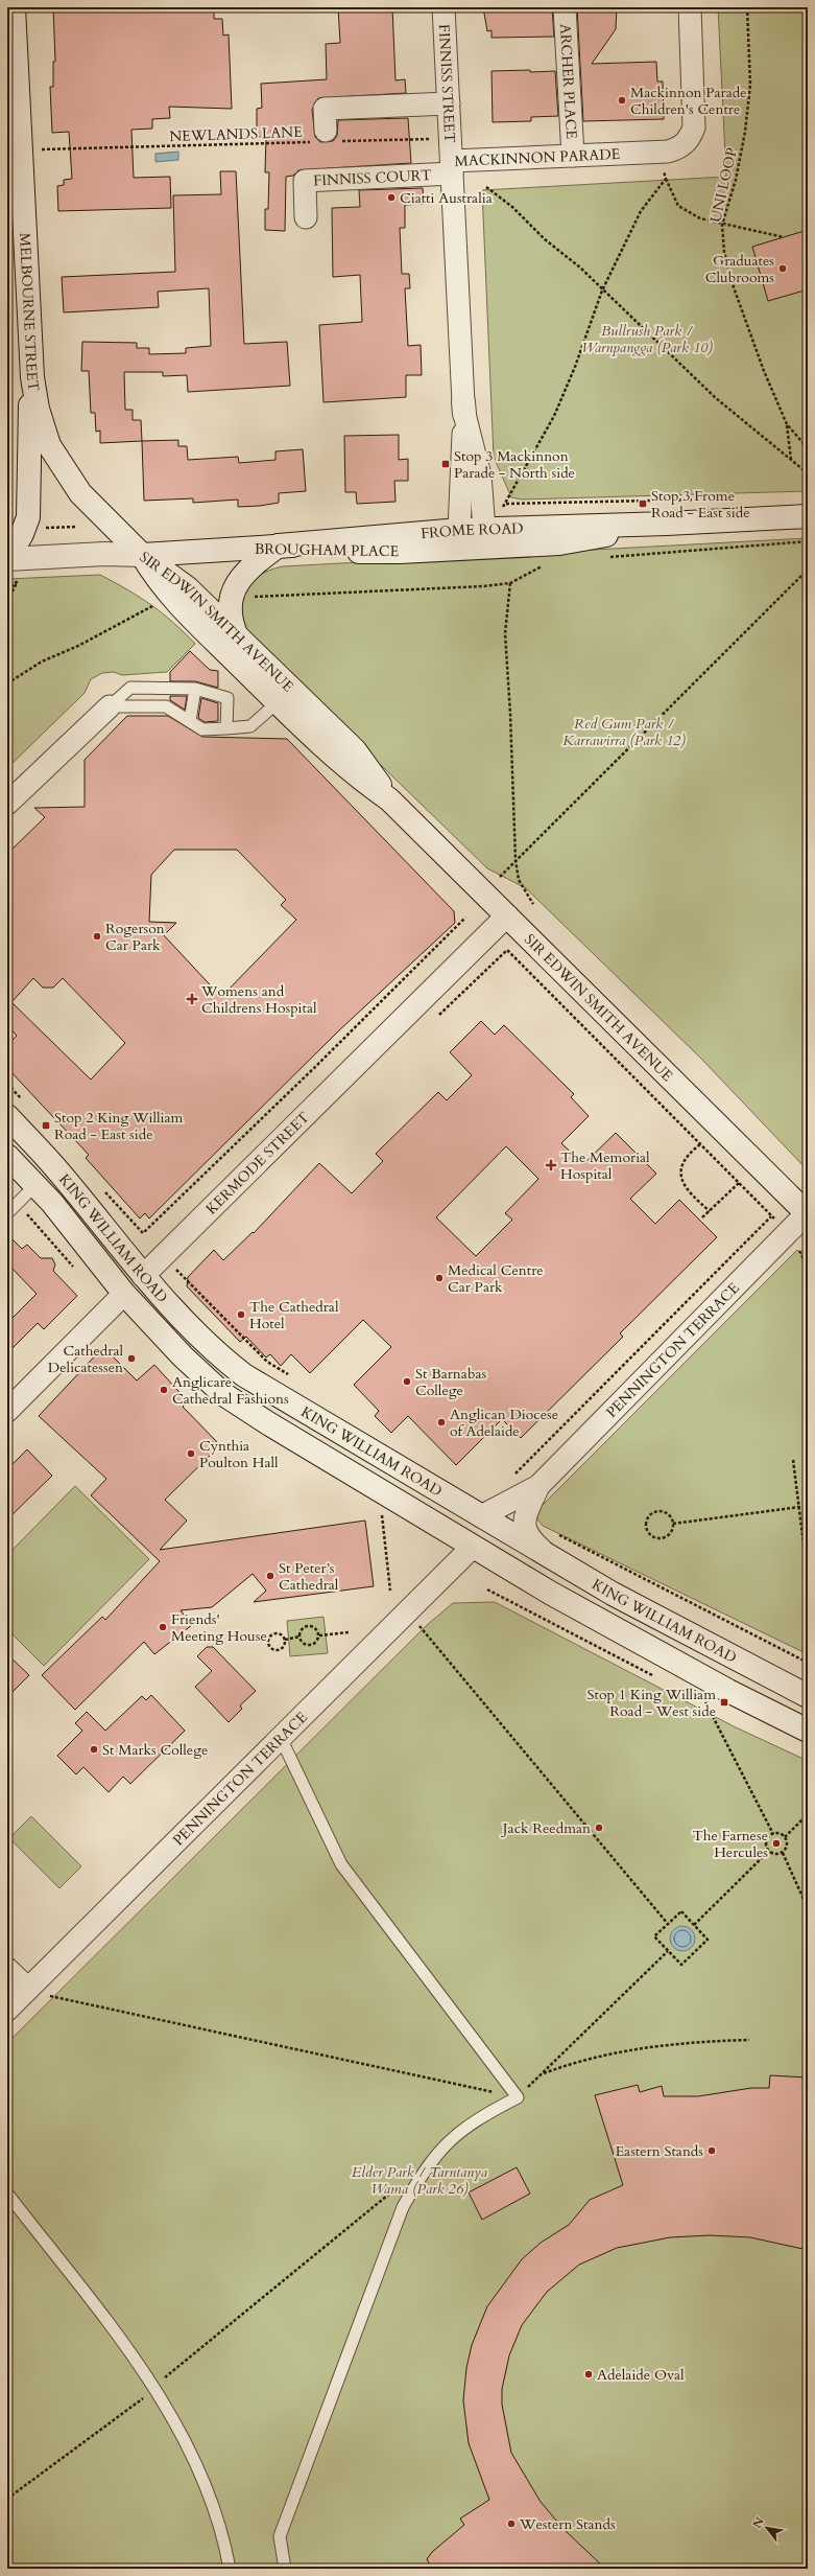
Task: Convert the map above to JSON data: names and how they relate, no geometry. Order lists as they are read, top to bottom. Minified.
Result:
{"streets":{"main road":["MELBOURNE STREET","FROME ROAD","BROUGHAM PLACE","SIR EDWIN SMITH AVENUE","KERMODE STREET","KING WILLIAM ROAD"],"street":["ARCHER PLACE","FINNISS STREET","MACKINNON PARADE","FINNISS COURT","PENNINGTON TERRACE"],"path":["NEWLANDS LANE","UNI LOOP"]},"crossings":[["ARCHER PLACE","MACKINNON PARADE"],["FINNISS STREET","NEWLANDS LANE"],["FINNISS STREET","MACKINNON PARADE"],["FINNISS STREET","FINNISS COURT"],["NEWLANDS LANE","MELBOURNE STREET"],["MACKINNON PARADE","FINNISS COURT"],["MACKINNON PARADE","FROME ROAD"],["MELBOURNE STREET","BROUGHAM PLACE"],["MELBOURNE STREET","SIR EDWIN SMITH AVENUE"],["FROME ROAD","BROUGHAM PLACE"],["BROUGHAM PLACE","SIR EDWIN SMITH AVENUE"],["SIR EDWIN SMITH AVENUE","KERMODE STREET"],["SIR EDWIN SMITH AVENUE","PENNINGTON TERRACE"],["KERMODE STREET","KING WILLIAM ROAD"],["KING WILLIAM ROAD","PENNINGTON TERRACE"]],"parks":["Bullrush Park / Warnpangga (Park 10)","Red Gum Park / Karrawirra (Park 12)","Elder Park / Tarntanya Wama (Park 26)"],"places":{"other":["Mackinnon Parade Children's Centre","Ciatti Australia","Graduates Clubrooms","Rogerson Car Park","Medical Centre Car Park","The Cathedral Hotel","Cathedral Delicatessen","St Barnabas College","Anglicare Cathedral Fashions","Anglican Diocese of Adelaide","Cynthia Poulton Hall","St Peter’s Cathedral","Friends' Meeting House","St Marks College","Jack Reedman","The Farnese Hercules","Eastern Stands","Adelaide Oval","Western Stands"],"transit":["Stop 3 Mackinnon Parade - North side","Stop 3 Frome Road - East side","Stop 2 King William Road - East side","Stop 1 King William Road - West side"],"health":["Womens and Childrens Hospital","The Memorial Hospital"]},"north":"top left"}
